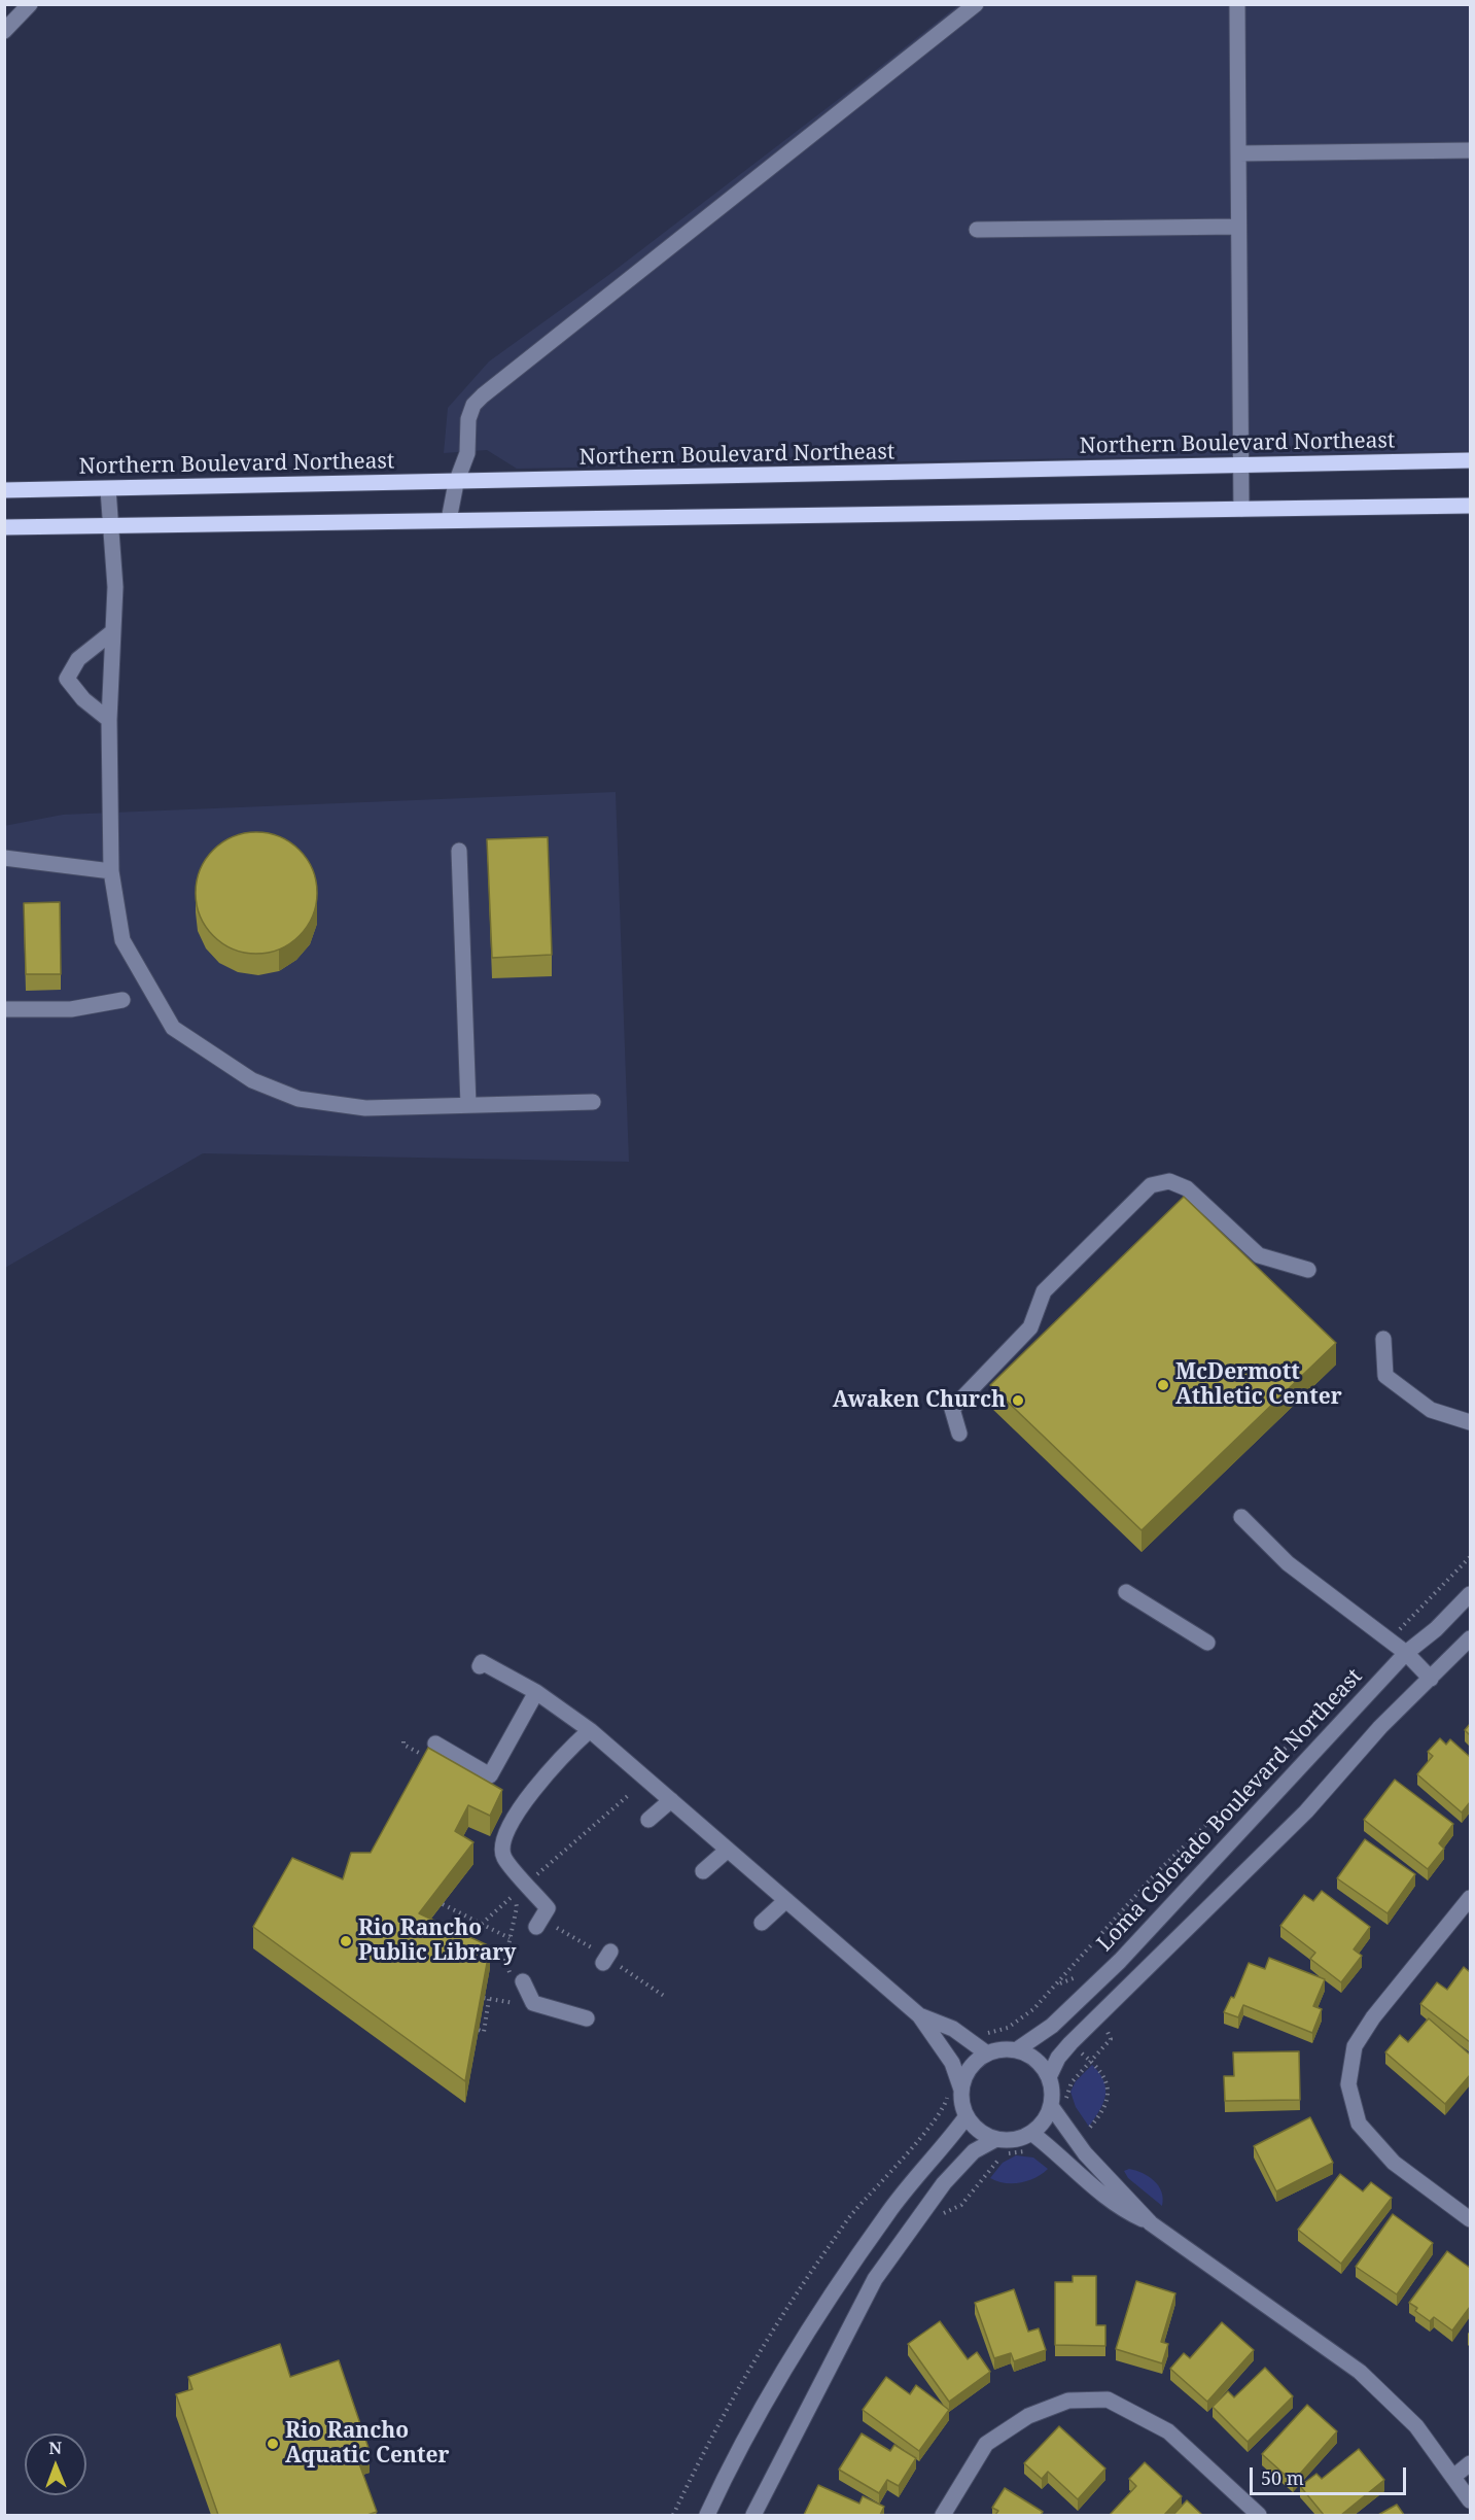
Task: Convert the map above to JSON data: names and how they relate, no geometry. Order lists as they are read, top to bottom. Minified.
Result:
{"streets":{"main road":["Northern Boulevard Northeast"],"street":["Loma Colorado Boulevard Northeast"]},"places":["McDermott Athletic Center","Awaken Church","Rio Rancho Public Library","Rio Rancho Aquatic Center"],"scale_bar":"50 m","north":"top"}
